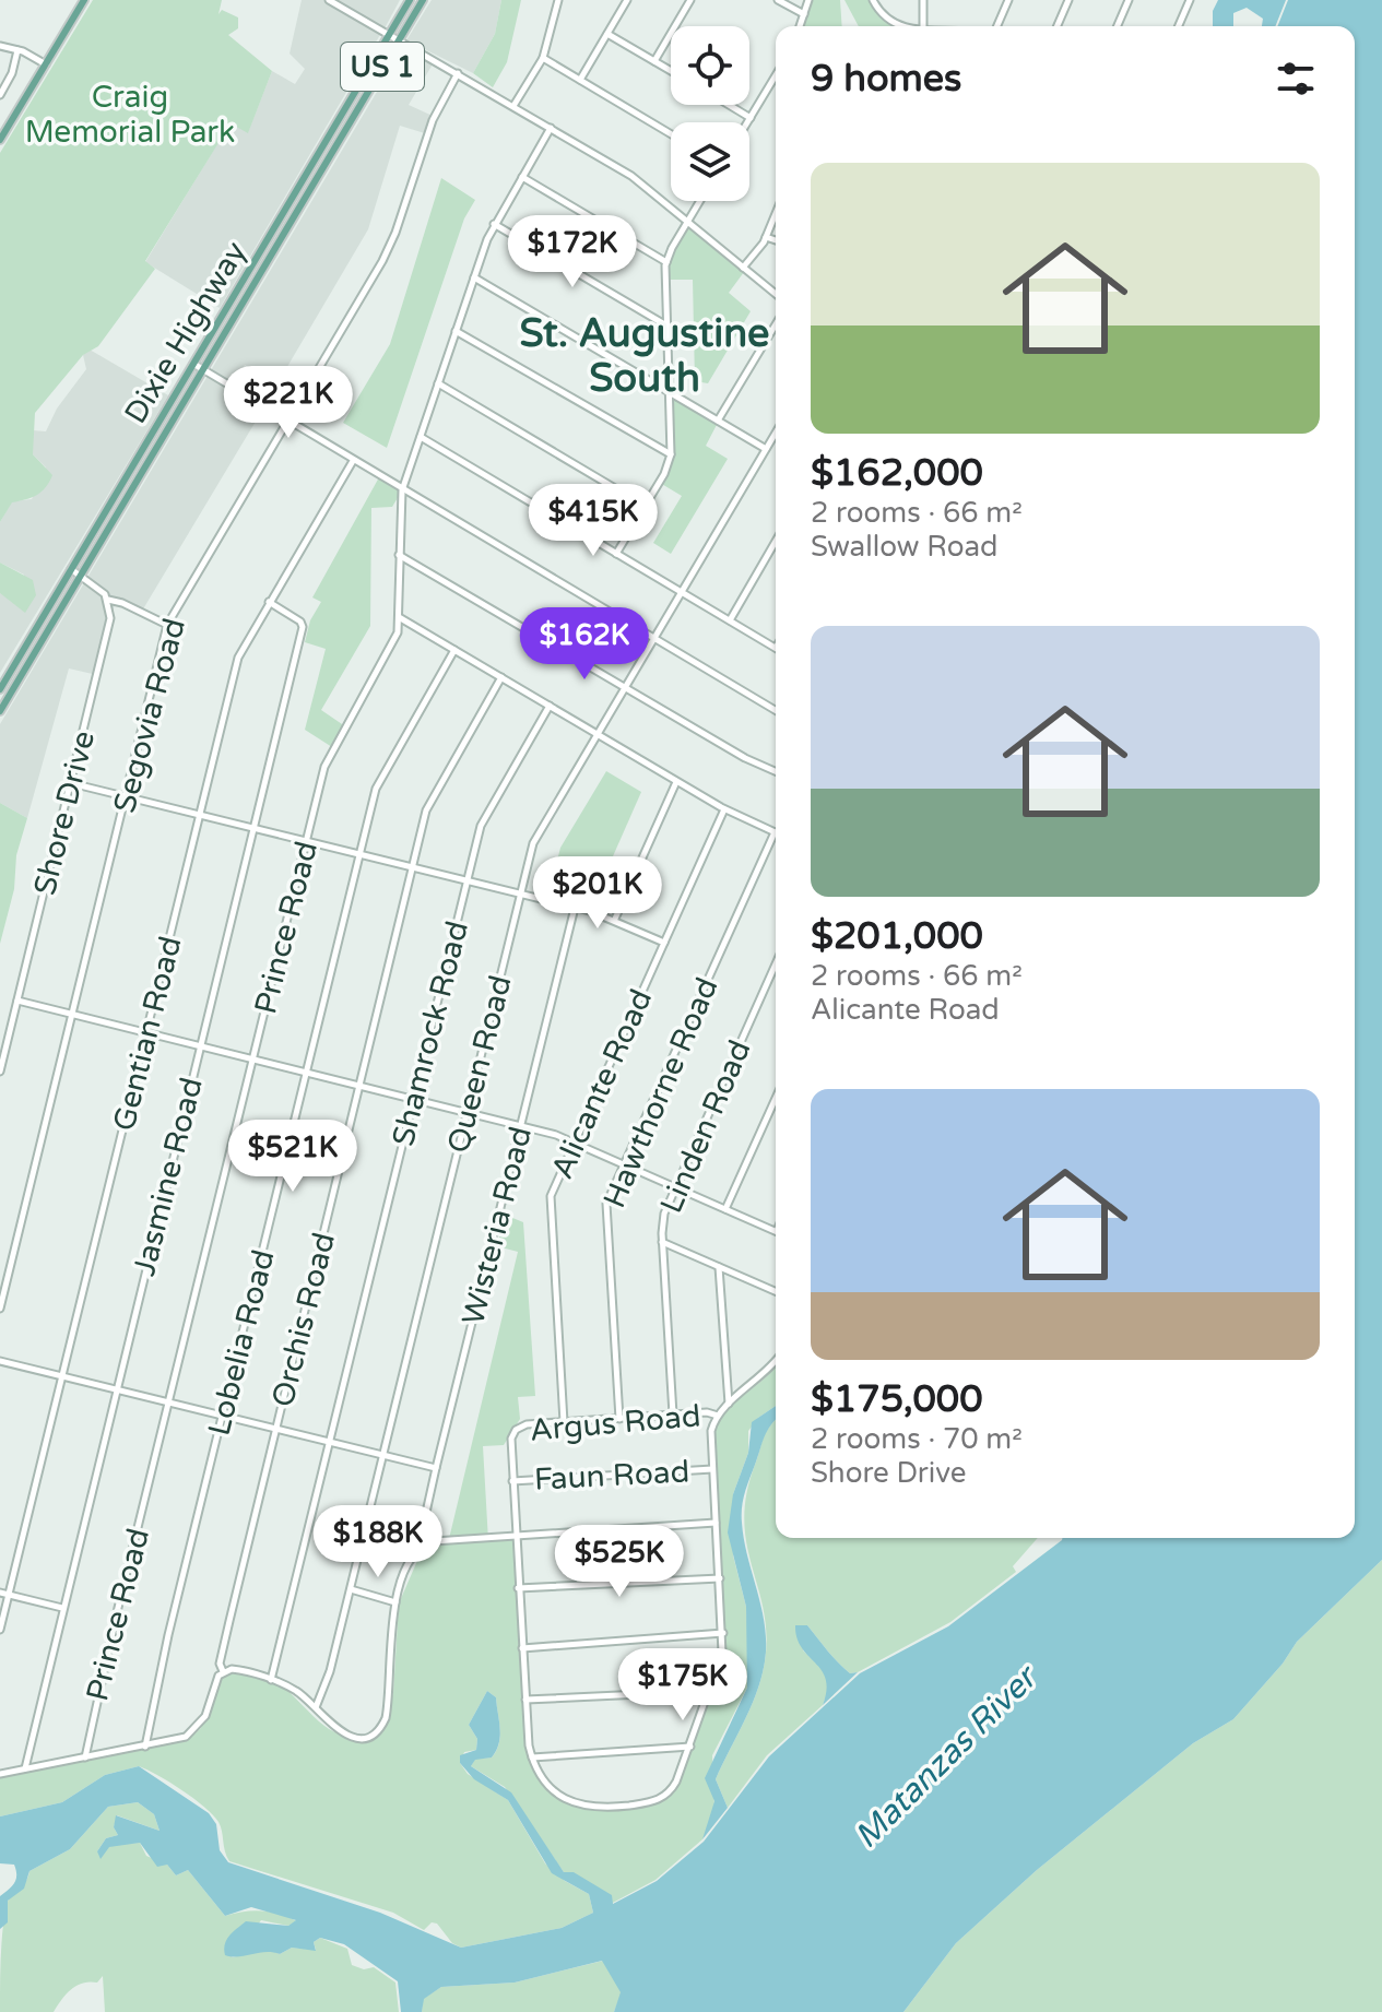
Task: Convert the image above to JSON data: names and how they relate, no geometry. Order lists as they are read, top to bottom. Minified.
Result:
{"streets":{"main road":["US 1","Dixie Highway"],"street":["Segovia Road","Shore Drive","Prince Road","Gentian Road","Shamrock Road","Queen Road","Alicante Road","Hawthorne Road","Linden Road","Jasmine Road","Wisteria Road","Orchis Road","Lobelia Road","Argus Road","Faun Road"]},"crossings":[["Gentian Road","Jasmine Road"],["Alicante Road","Argus Road"],["Hawthorne Road","Argus Road"],["Linden Road","Argus Road"],["Argus Road","Faun Road"]],"districts":["St. Augustine South"],"water":["Matanzas River"],"parks":["Craig Memorial Park"],"page":{"heading":"9 homes","list":[{"name":"$162,000","note":"2 rooms · 66 m² · Swallow Road"},{"name":"$201,000","note":"2 rooms · 66 m² · Alicante Road"},{"name":"$175,000","note":"2 rooms · 70 m² · Shore Drive"}],"price":["$172K","$221K","$415K","$162K","$201K","$521K","$188K","$525K","$175K"]}}
